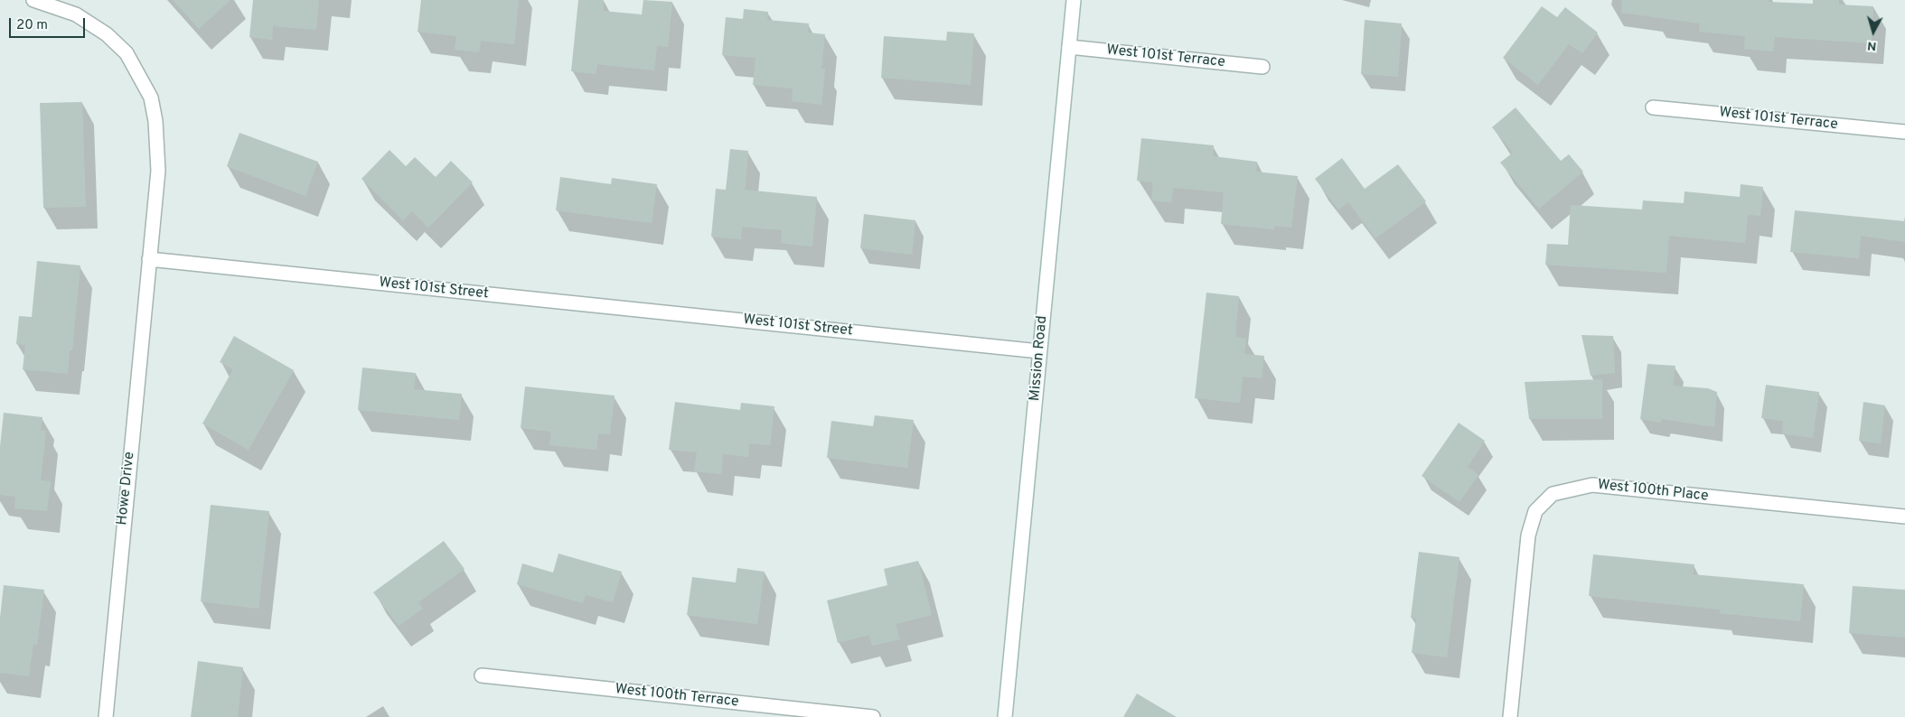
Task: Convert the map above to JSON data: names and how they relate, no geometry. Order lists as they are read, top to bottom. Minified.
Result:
{"streets":{"street":["West 101st Terrace","West 101st Street","Mission Road","Howe Drive","West 100th Place","West 100th Terrace"]},"crossings":[["West 101st Terrace","Mission Road"],["West 101st Street","Mission Road"],["West 101st Street","Howe Drive"]],"scale_bar":"20 m","north":"bottom"}
